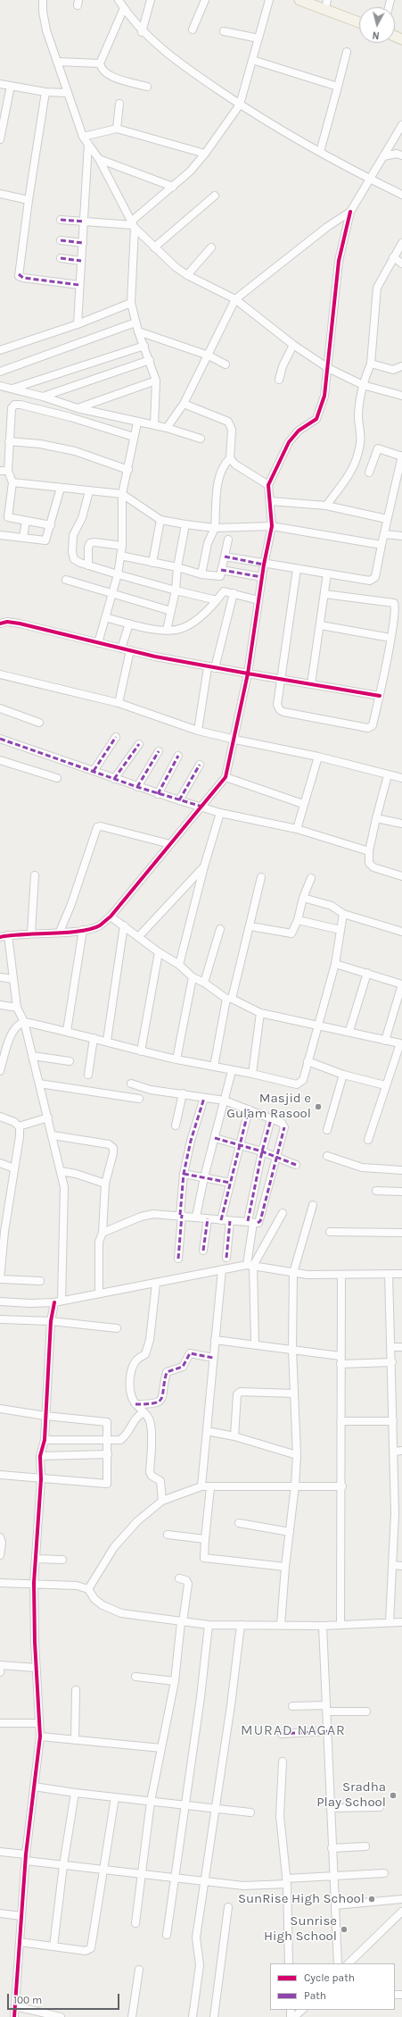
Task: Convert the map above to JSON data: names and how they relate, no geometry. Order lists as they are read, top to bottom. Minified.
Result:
{"districts":["MURAD NAGAR"],"places":["Masjid e Gulam Rasool","Sradha Play School","SunRise High School","Sunrise High School"],"legend":["Cycle path","Path"],"scale_bar":"100 m","north":"bottom"}
